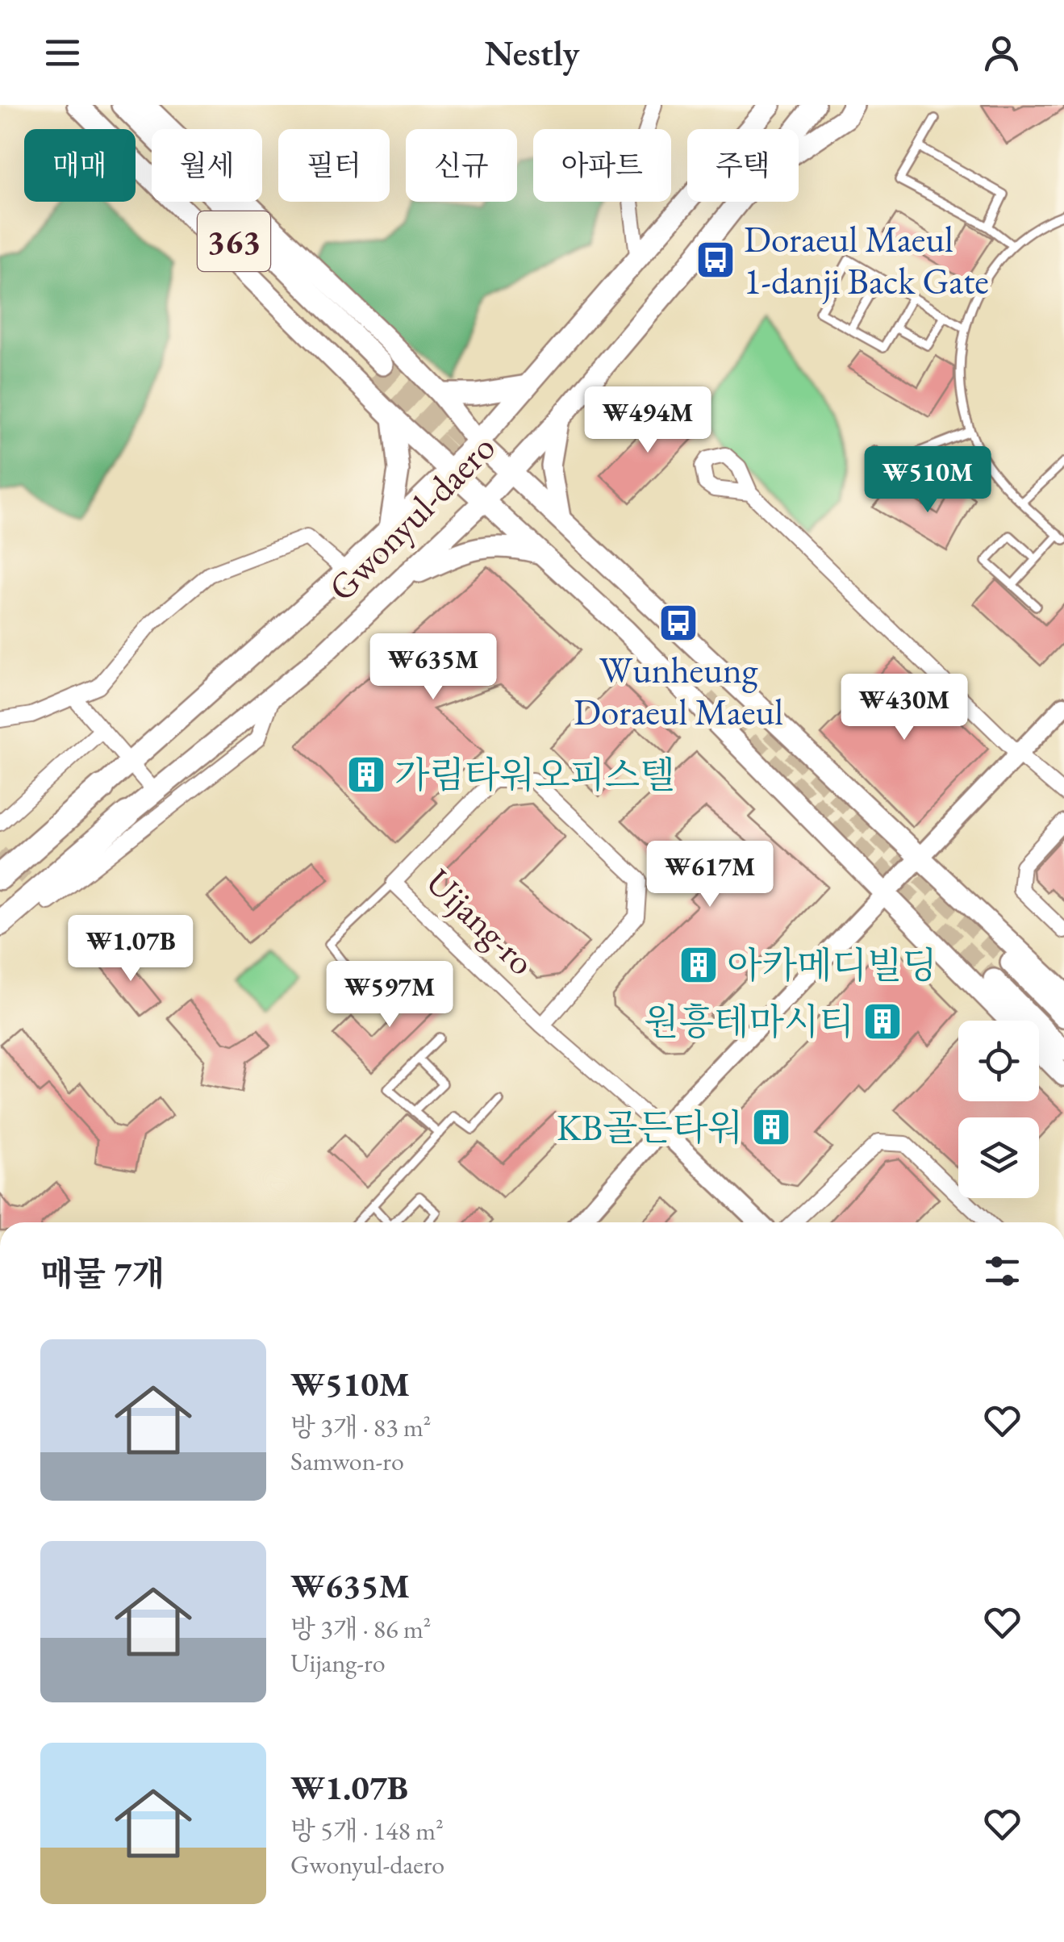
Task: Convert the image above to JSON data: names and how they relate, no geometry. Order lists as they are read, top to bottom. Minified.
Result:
{"streets":{"highway":["Gwonyul-daero"],"main road":["363","Uijang-ro"]},"places":{"bus stop":["Doraeul Maeul 1-danji Back Gate","Wunheung Doraeul Maeul"],"building":["가림타워오피스텔","아카메디빌딩","원흥테마시티","KB골든타워"]},"page":{"header":"Nestly","chip":["매매","월세","필터","신규","아파트","주택"],"price":["₩494M","₩510M","₩635M","₩430M","₩617M","₩1.07B","₩597M"],"heading":"매물 7개","list":[{"name":"₩510M","note":"방 3개 · 83 m² · Samwon-ro"},{"name":"₩635M","note":"방 3개 · 86 m² · Uijang-ro"},{"name":"₩1.07B","note":"방 5개 · 148 m² · Gwonyul-daero"}]}}
